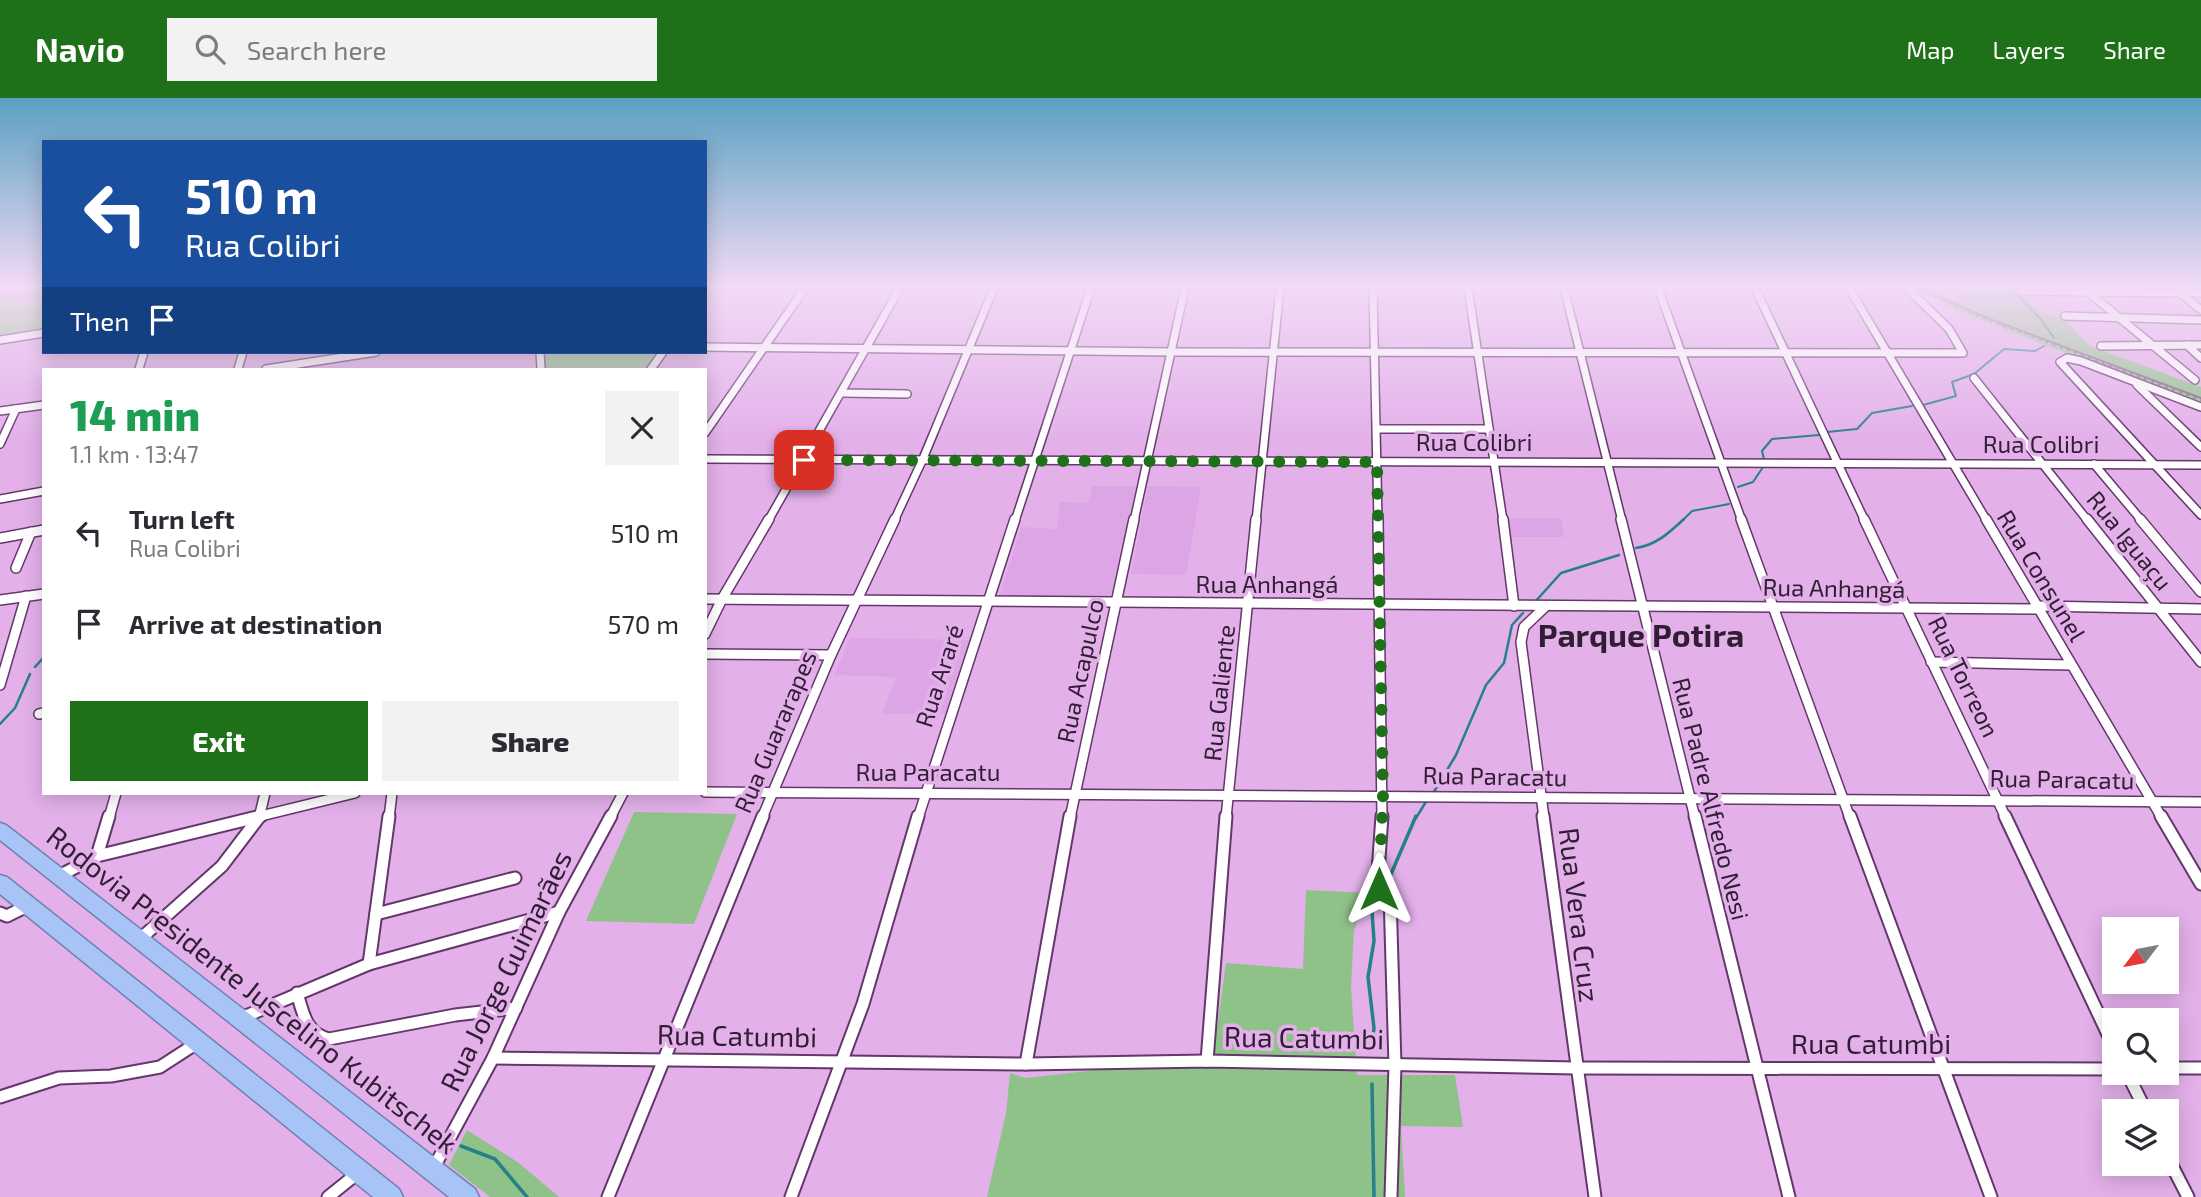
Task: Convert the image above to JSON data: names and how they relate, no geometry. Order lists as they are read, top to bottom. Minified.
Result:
{"streets":{"highway":["Rodovia Presidente Juscelino Kubitschek"],"street":["Rua Colibri","Rua Iguaçu","Rua Consunel","Rua Anhangá","Rua Acapulco","Rua Araré","Rua Torreon","Rua Galiente","Rua Guararapes","Rua Paracatu","Rua Padre Alfredo Nesi","Rua Vera Cruz","Rua Jorge Guimarães","Rua Catumbi"]},"crossings":[["Rua Colibri","Rua Iguaçu"],["Rua Colibri","Rua Consunel"],["Rua Colibri","Rua Acapulco"],["Rua Colibri","Rua Araré"],["Rua Colibri","Rua Torreon"],["Rua Colibri","Rua Galiente"],["Rua Colibri","Rua Guararapes"],["Rua Colibri","Rua Padre Alfredo Nesi"],["Rua Iguaçu","Rua Anhangá"],["Rua Consunel","Rua Anhangá"],["Rua Consunel","Rua Paracatu"],["Rua Anhangá","Rua Acapulco"],["Rua Anhangá","Rua Araré"],["Rua Anhangá","Rua Torreon"],["Rua Anhangá","Rua Galiente"],["Rua Anhangá","Rua Guararapes"],["Rua Anhangá","Rua Padre Alfredo Nesi"],["Rua Anhangá","Rua Vera Cruz"],["Rua Acapulco","Rua Paracatu"],["Rua Acapulco","Rua Catumbi"],["Rua Araré","Rua Paracatu"],["Rua Araré","Rua Catumbi"],["Rua Torreon","Rua Paracatu"],["Rua Galiente","Rua Paracatu"],["Rua Galiente","Rua Catumbi"],["Rua Guararapes","Rua Paracatu"],["Rua Guararapes","Rua Catumbi"],["Rua Paracatu","Rua Padre Alfredo Nesi"],["Rua Paracatu","Rua Vera Cruz"],["Rua Padre Alfredo Nesi","Rua Catumbi"],["Rua Vera Cruz","Rua Catumbi"],["Rua Jorge Guimarães","Rodovia Presidente Juscelino Kubitschek"],["Rua Jorge Guimarães","Rua Catumbi"]],"districts":["Parque Potira"],"north":"bottom left","page":{"header":"Navio","search":"Search here","nav":["Map","Layers","Share"],"turn":["510 m","Rua Colibri"],"then":"Then","heading":["14 min","1.1 km · 13:47"],"list":[{"name":"Turn left","note":"Rua Colibri","value":"510 m"},{"name":"Arrive at destination","value":"570 m"}],"buttons":["Exit","Share"]}}
